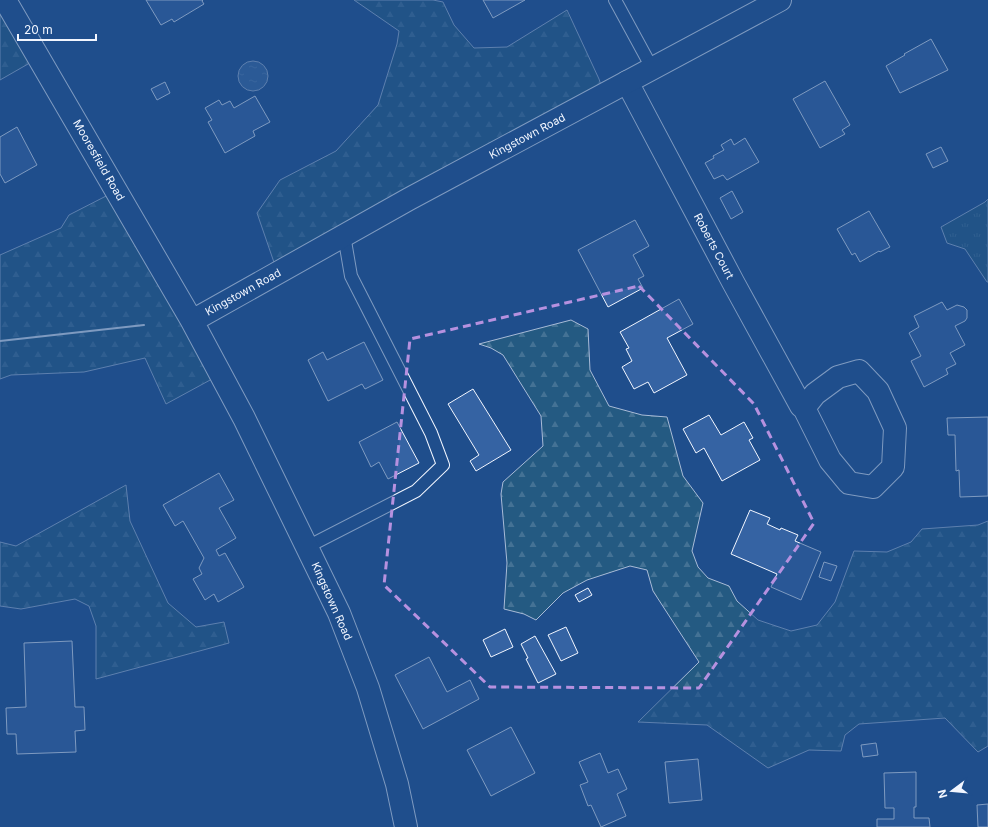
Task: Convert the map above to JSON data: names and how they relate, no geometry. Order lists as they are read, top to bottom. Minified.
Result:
{"streets":{"main road":["Kingstown Road","Mooresfield Road","Roberts Court"]},"crossings":[["Kingstown Road","Mooresfield Road"],["Kingstown Road","Roberts Court"]],"scale_bar":"20 m","north":"left"}
